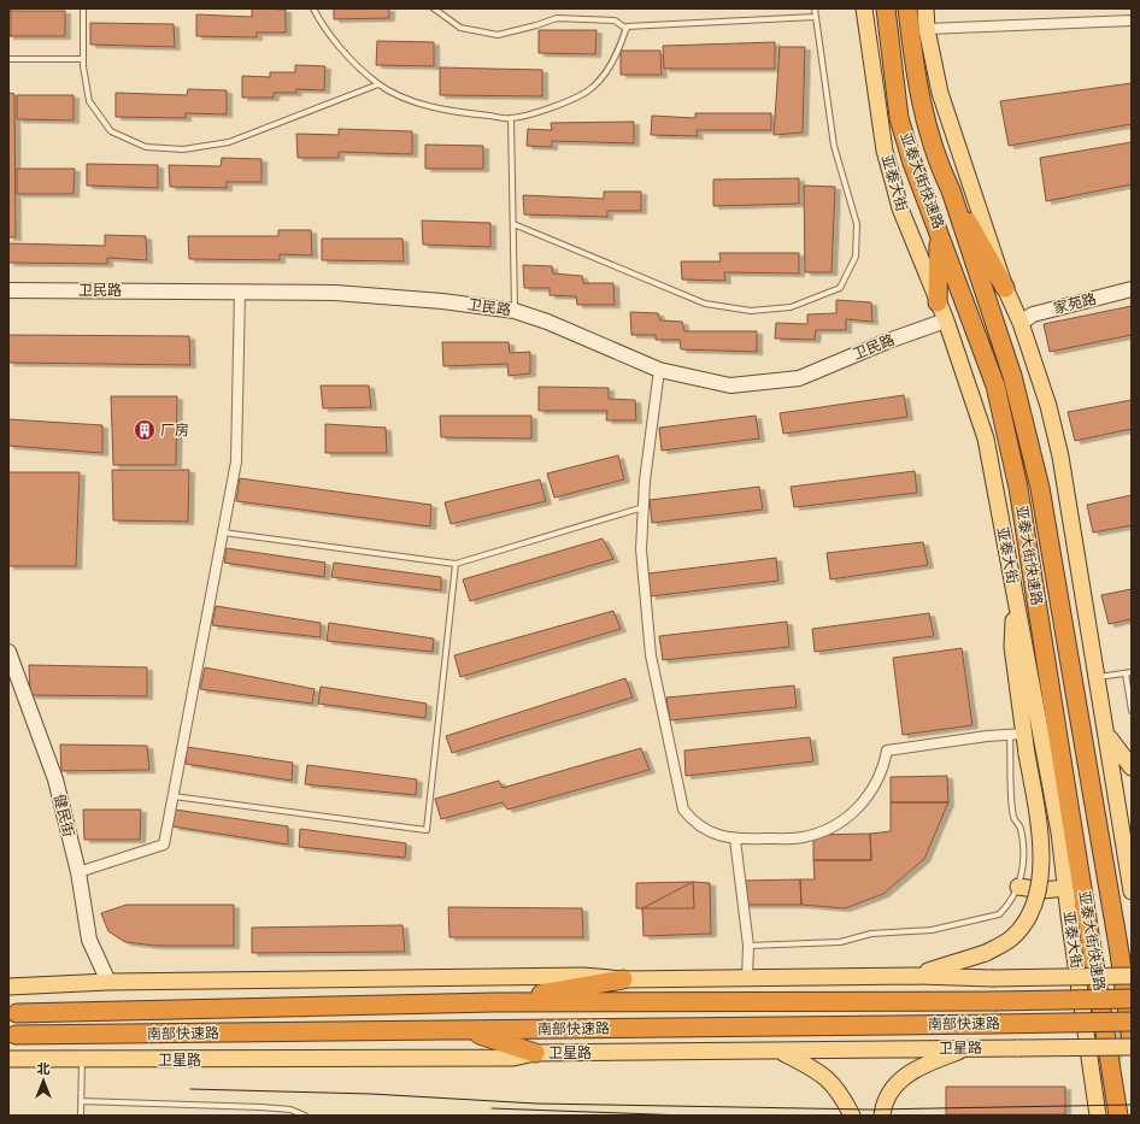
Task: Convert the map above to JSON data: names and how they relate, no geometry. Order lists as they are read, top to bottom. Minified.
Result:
{"streets":{"highway":["亚泰大街快速路","南部快速路"],"main road":["亚泰大街","卫星路"],"street":["卫民路","家苑路","健民街"]},"crossings":[["亚泰大街","卫民路"]],"places":{"building":["厂房"]},"north":"top"}
